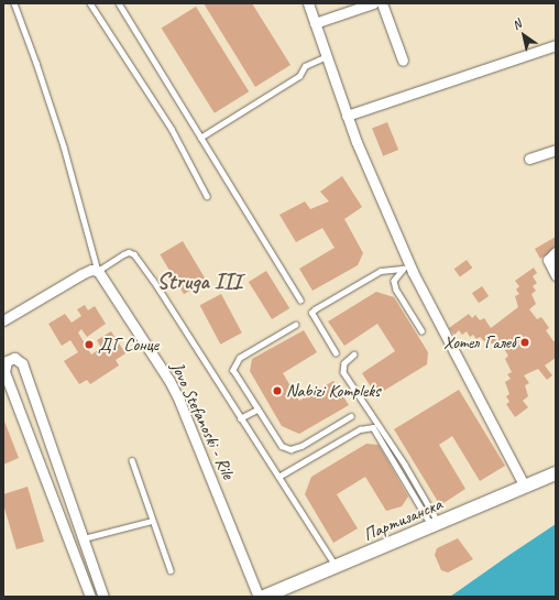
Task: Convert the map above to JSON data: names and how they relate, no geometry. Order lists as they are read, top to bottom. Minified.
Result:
{"streets":{"main road":["Партизанска"],"street":["Jovo Stefanoski - Rile"]},"districts":["Struga III"],"places":["Хотел Галеб","ДГ Сонце","Nabizi Kompleks"],"north":"top left"}
